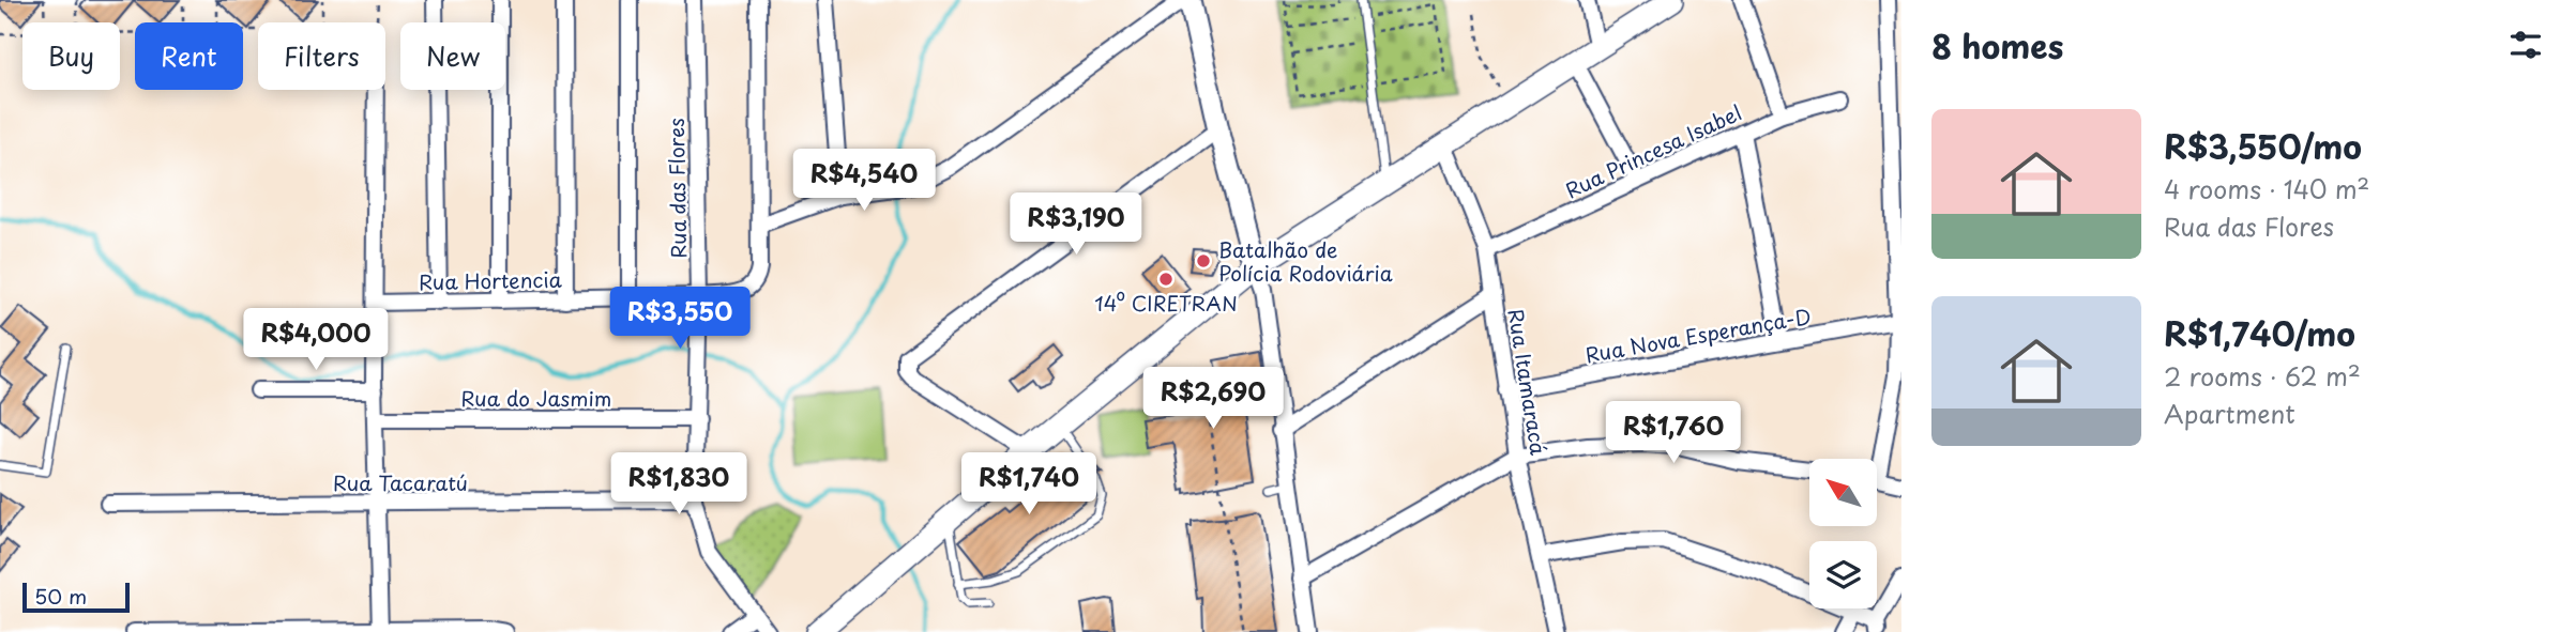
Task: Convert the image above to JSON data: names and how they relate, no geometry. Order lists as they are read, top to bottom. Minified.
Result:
{"streets":{"street":["Rua Princesa Isabel","Rua das Flores","Rua Hortencia","Rua Nova Esperança-D","Rua Itamaracá","Rua do Jasmim","Rua Tacaratú"]},"crossings":[["Rua Princesa Isabel","Rua Itamaracá"],["Rua das Flores","Rua Hortencia"],["Rua das Flores","Rua do Jasmim"],["Rua Nova Esperança-D","Rua Itamaracá"]],"places":["Batalhão de Polícia Rodoviária","14º CIRETRAN"],"scale_bar":"50 m","north":"top left","page":{"heading":"8 homes","chip":["Buy","Rent","Filters","New"],"list":[{"name":"R$3,550/mo","note":"4 rooms · 140 m² · Rua das Flores"},{"name":"R$1,740/mo","note":"2 rooms · 62 m² · Apartment"}],"price":["R$4,540","R$3,190","R$3,550","R$4,000","R$2,690","R$1,760","R$1,830","R$1,740"],"scale":"50 m"}}
